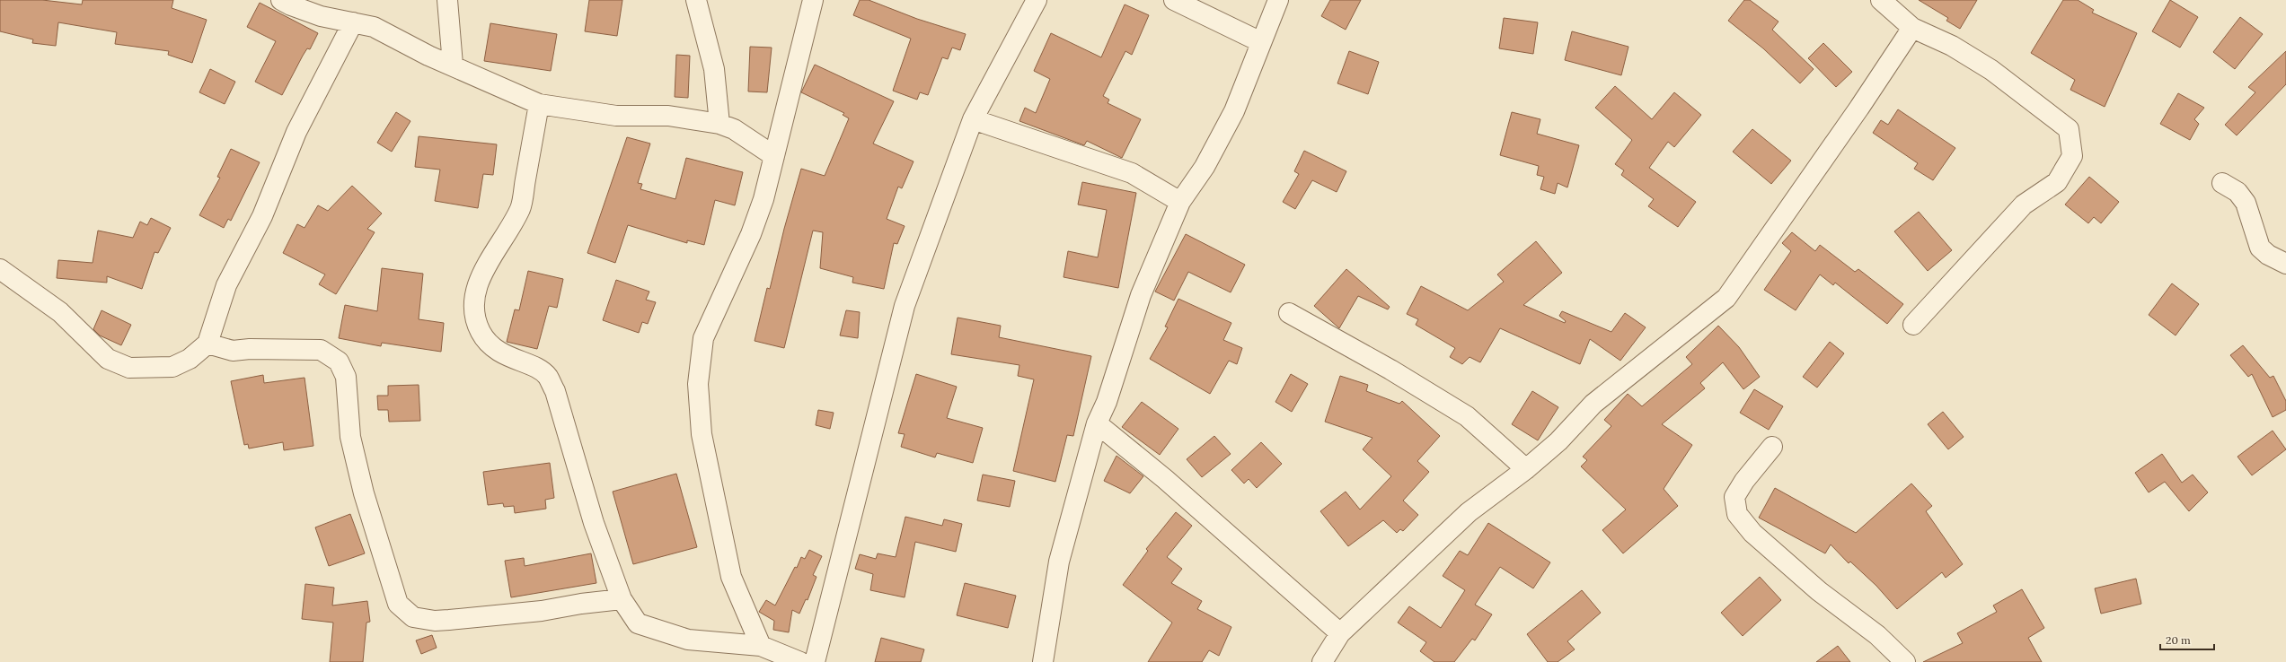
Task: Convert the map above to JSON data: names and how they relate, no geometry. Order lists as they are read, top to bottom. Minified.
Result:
{"scale_bar":"20 m"}
